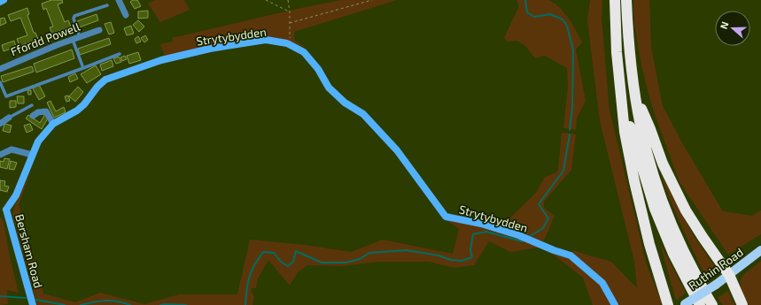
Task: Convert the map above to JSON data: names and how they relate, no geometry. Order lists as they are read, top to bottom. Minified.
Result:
{"streets":{"main road":["Ruthin Road"],"street":["Strytybydden","Ffordd Powell","Bersham Road"]},"crossings":[["Strytybydden","Bersham Road"]],"north":"left"}
